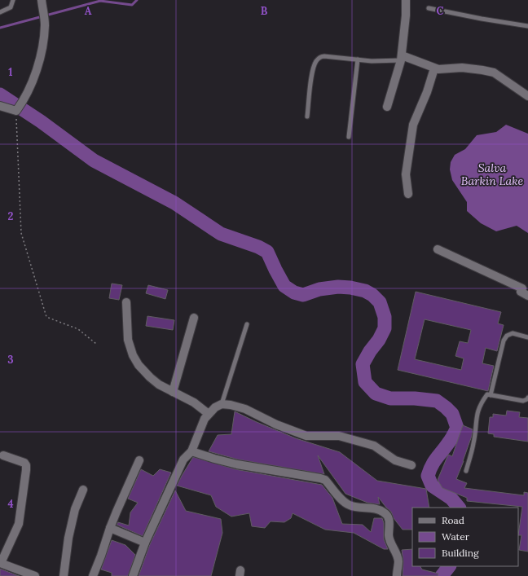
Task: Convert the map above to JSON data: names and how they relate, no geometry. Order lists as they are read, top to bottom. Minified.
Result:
{"water":["Salva Barkin Lake"],"legend":["Road","Water","Building"],"grid":{"columns":["A","B","C"],"rows":["1","2","3","4"]}}
